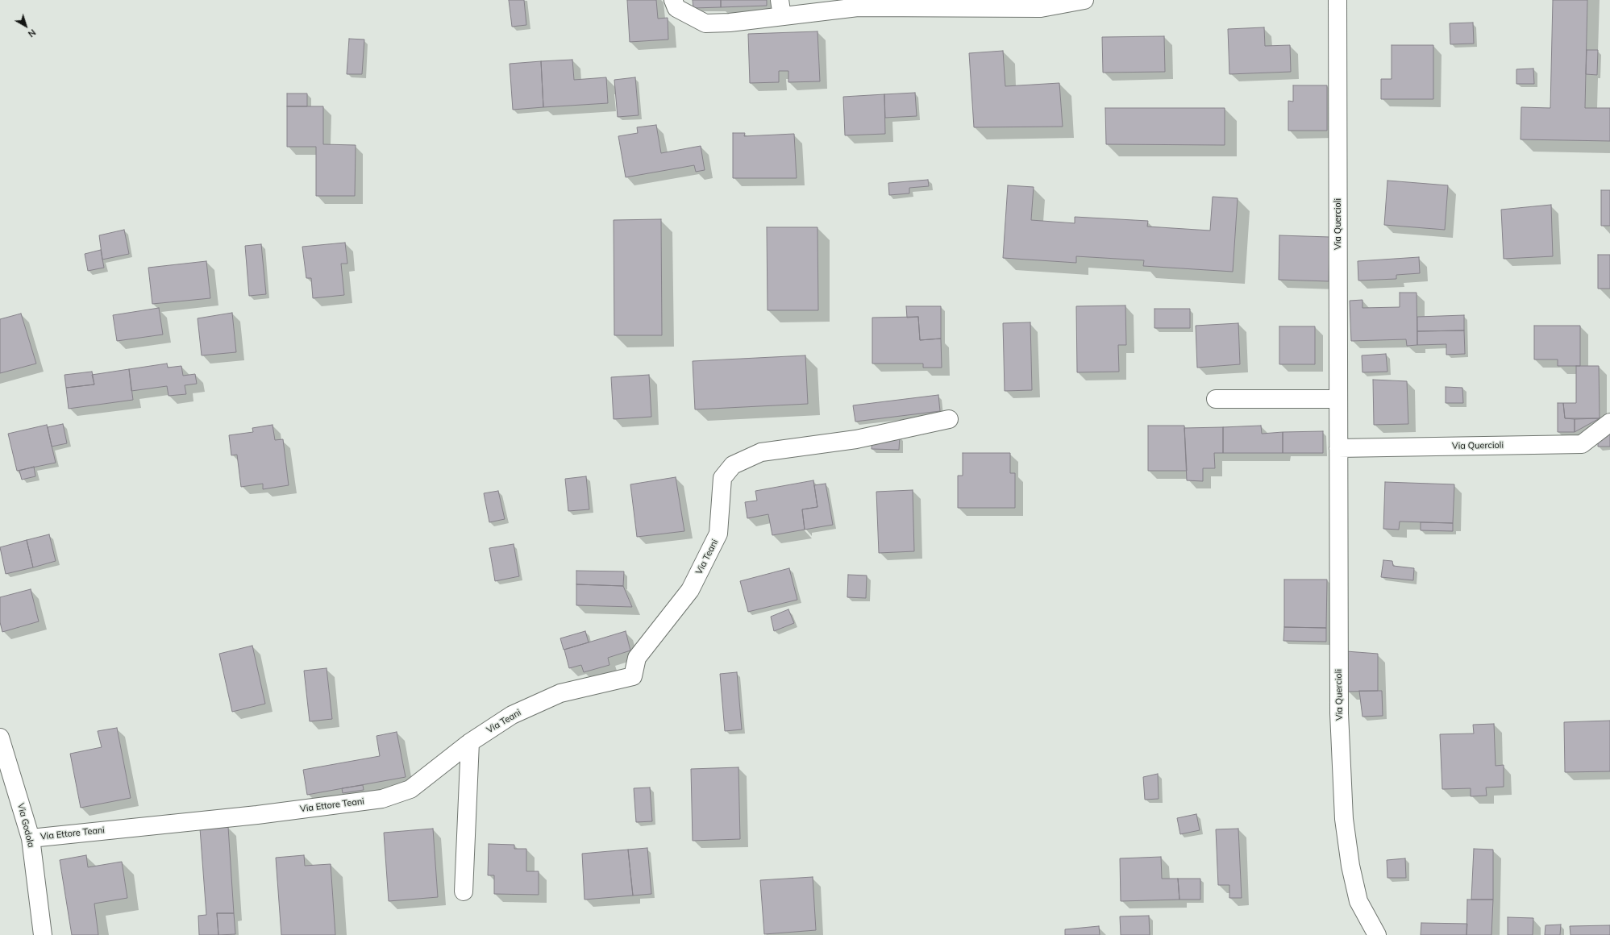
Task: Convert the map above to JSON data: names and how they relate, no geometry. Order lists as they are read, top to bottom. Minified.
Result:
{"streets":{"street":["Via Quercioli","Via Teani","Via Ettore Teani","Via Godola"]},"crossings":[["Via Teani","Via Ettore Teani"],["Via Ettore Teani","Via Godola"]],"north":"bottom right"}
